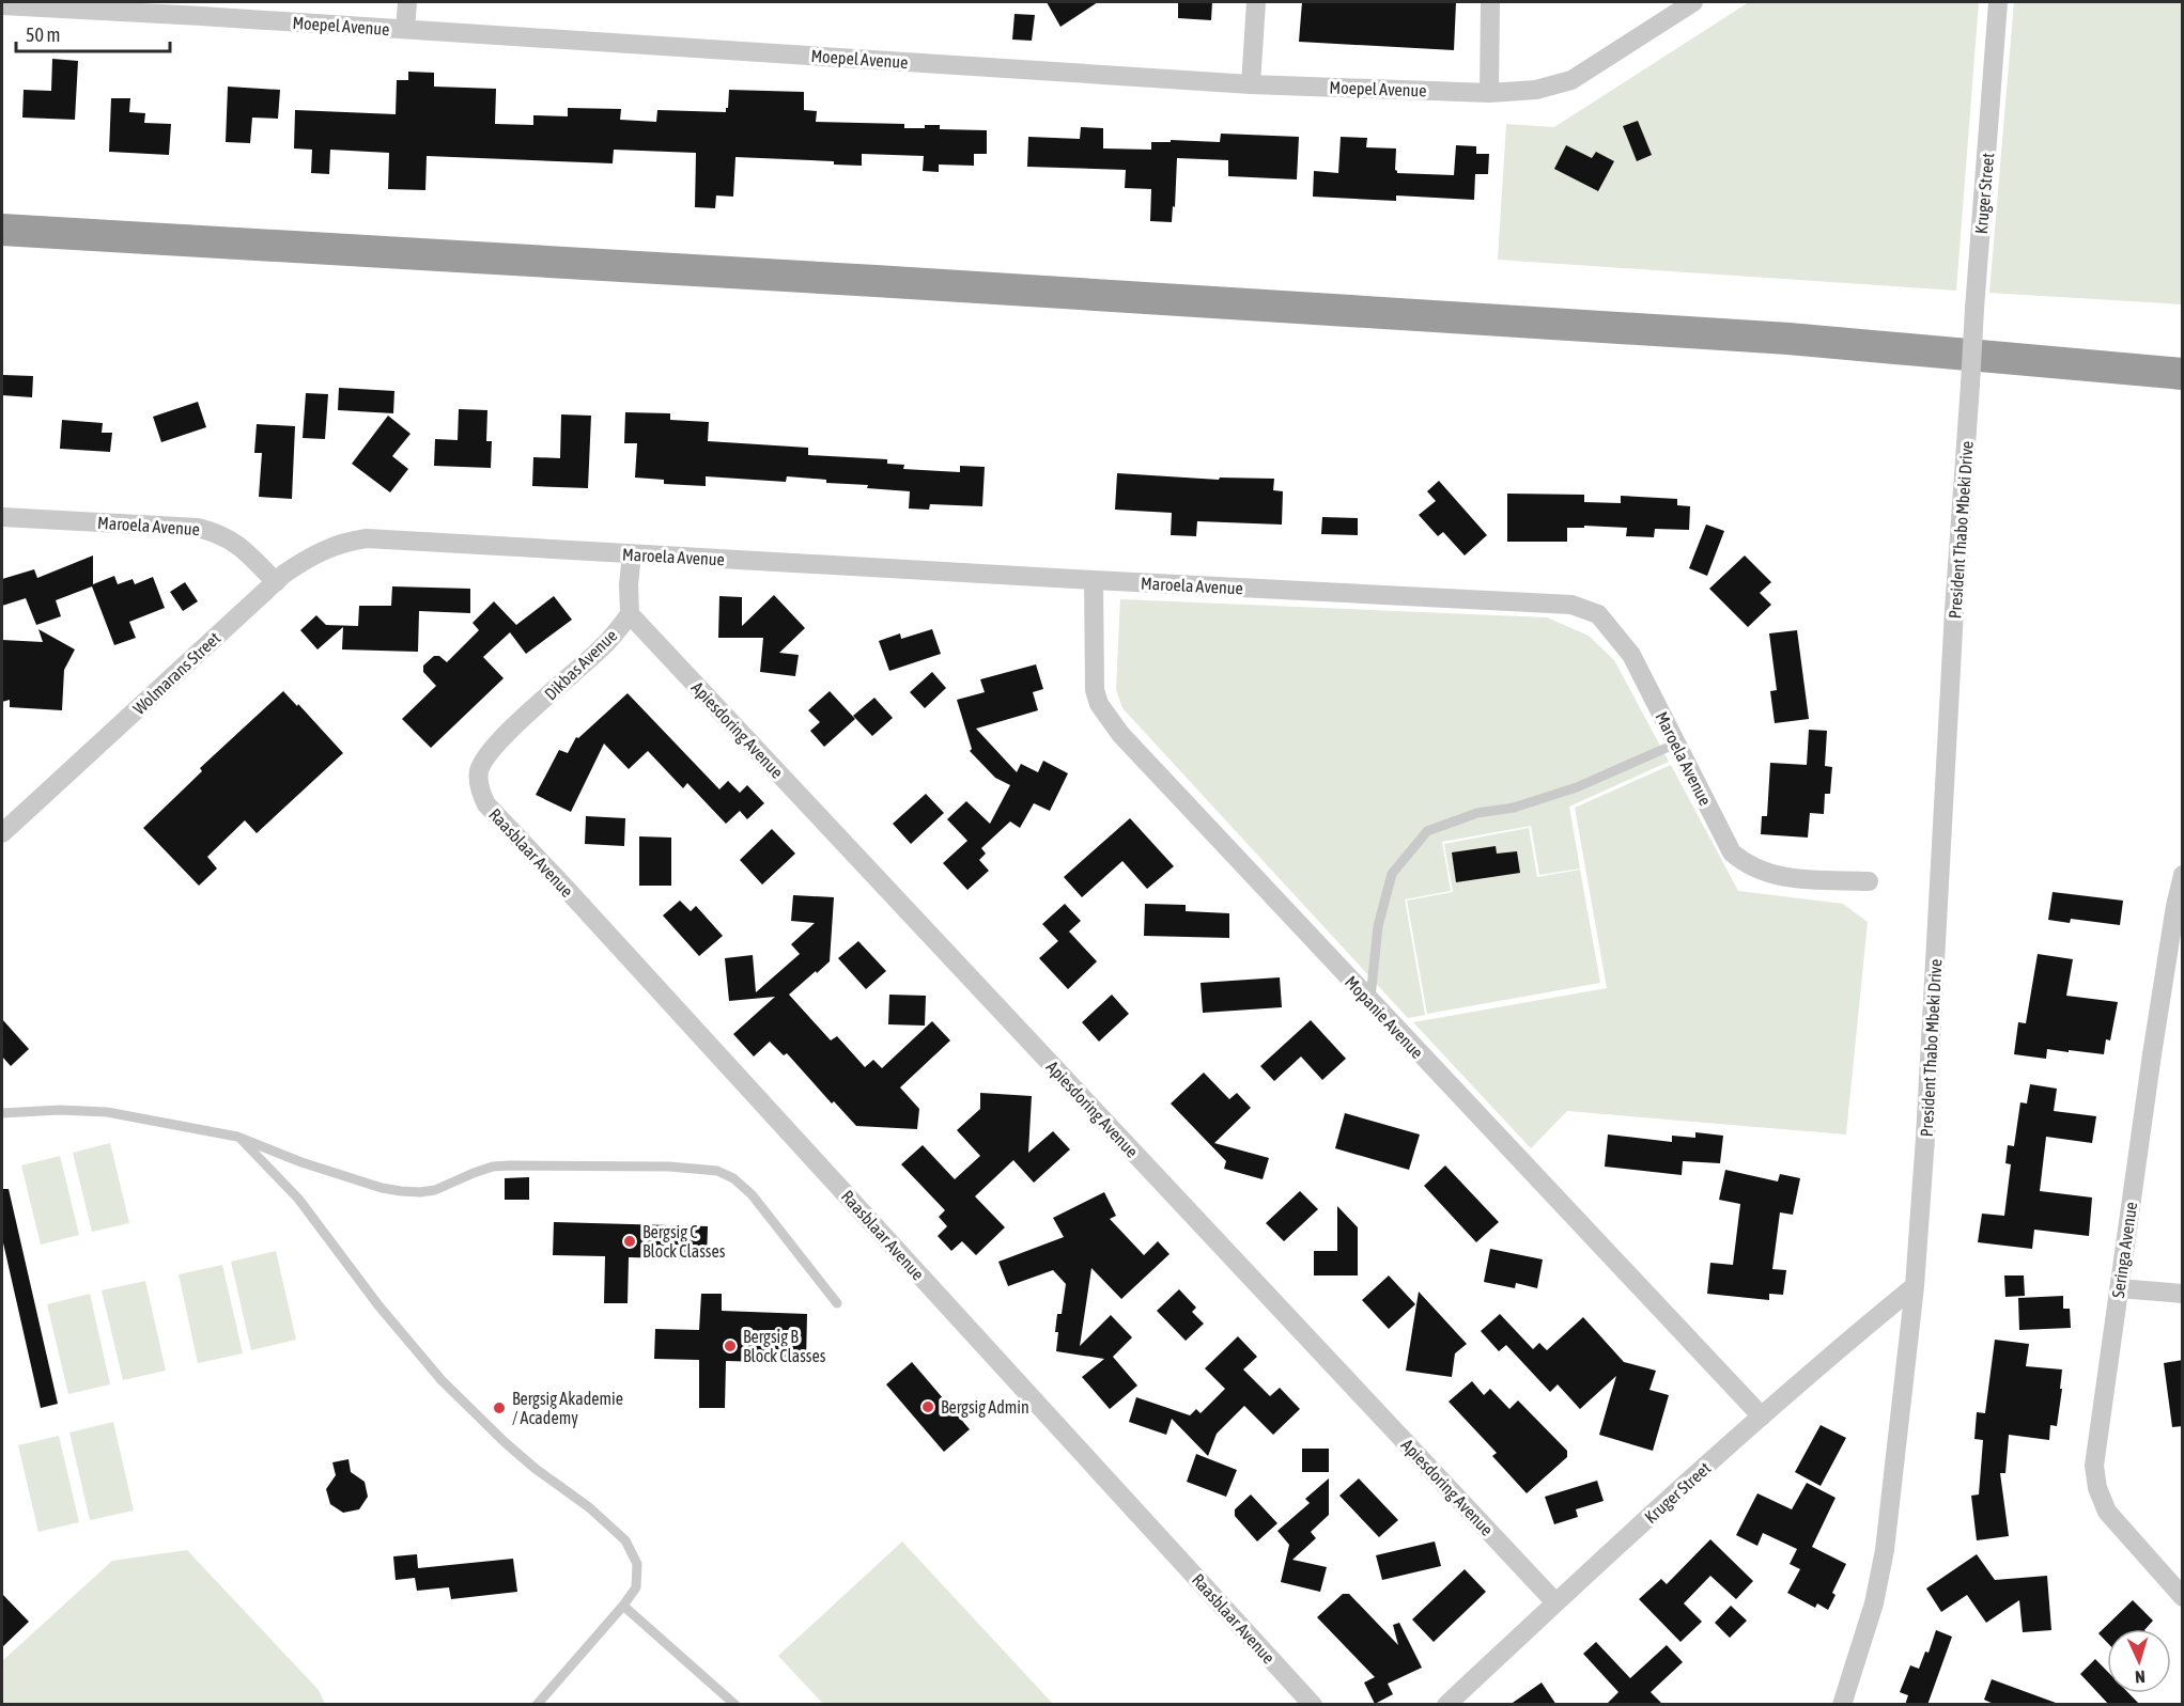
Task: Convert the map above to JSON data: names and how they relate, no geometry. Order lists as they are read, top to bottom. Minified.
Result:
{"streets":{"street":["Moepel Avenue","Kruger Street","Maroela Avenue","President Thabo Mbeki Drive","Dikbas Avenue","Wolmarans Street","Apiesdoring Avenue","Raasblaar Avenue","Mopanie Avenue","Seringa Avenue"]},"crossings":[["Kruger Street","President Thabo Mbeki Drive"],["Kruger Street","Apiesdoring Avenue"],["Kruger Street","Mopanie Avenue"],["Maroela Avenue","Dikbas Avenue"],["Maroela Avenue","Wolmarans Street"],["Maroela Avenue","Mopanie Avenue"],["Dikbas Avenue","Apiesdoring Avenue"],["Dikbas Avenue","Raasblaar Avenue"]],"places":["Bergsig C Block Classes","Bergsig B Block Classes","Bergsig Admin","Bergsig Akademie / Academy"],"scale_bar":"50 m","north":"bottom"}
